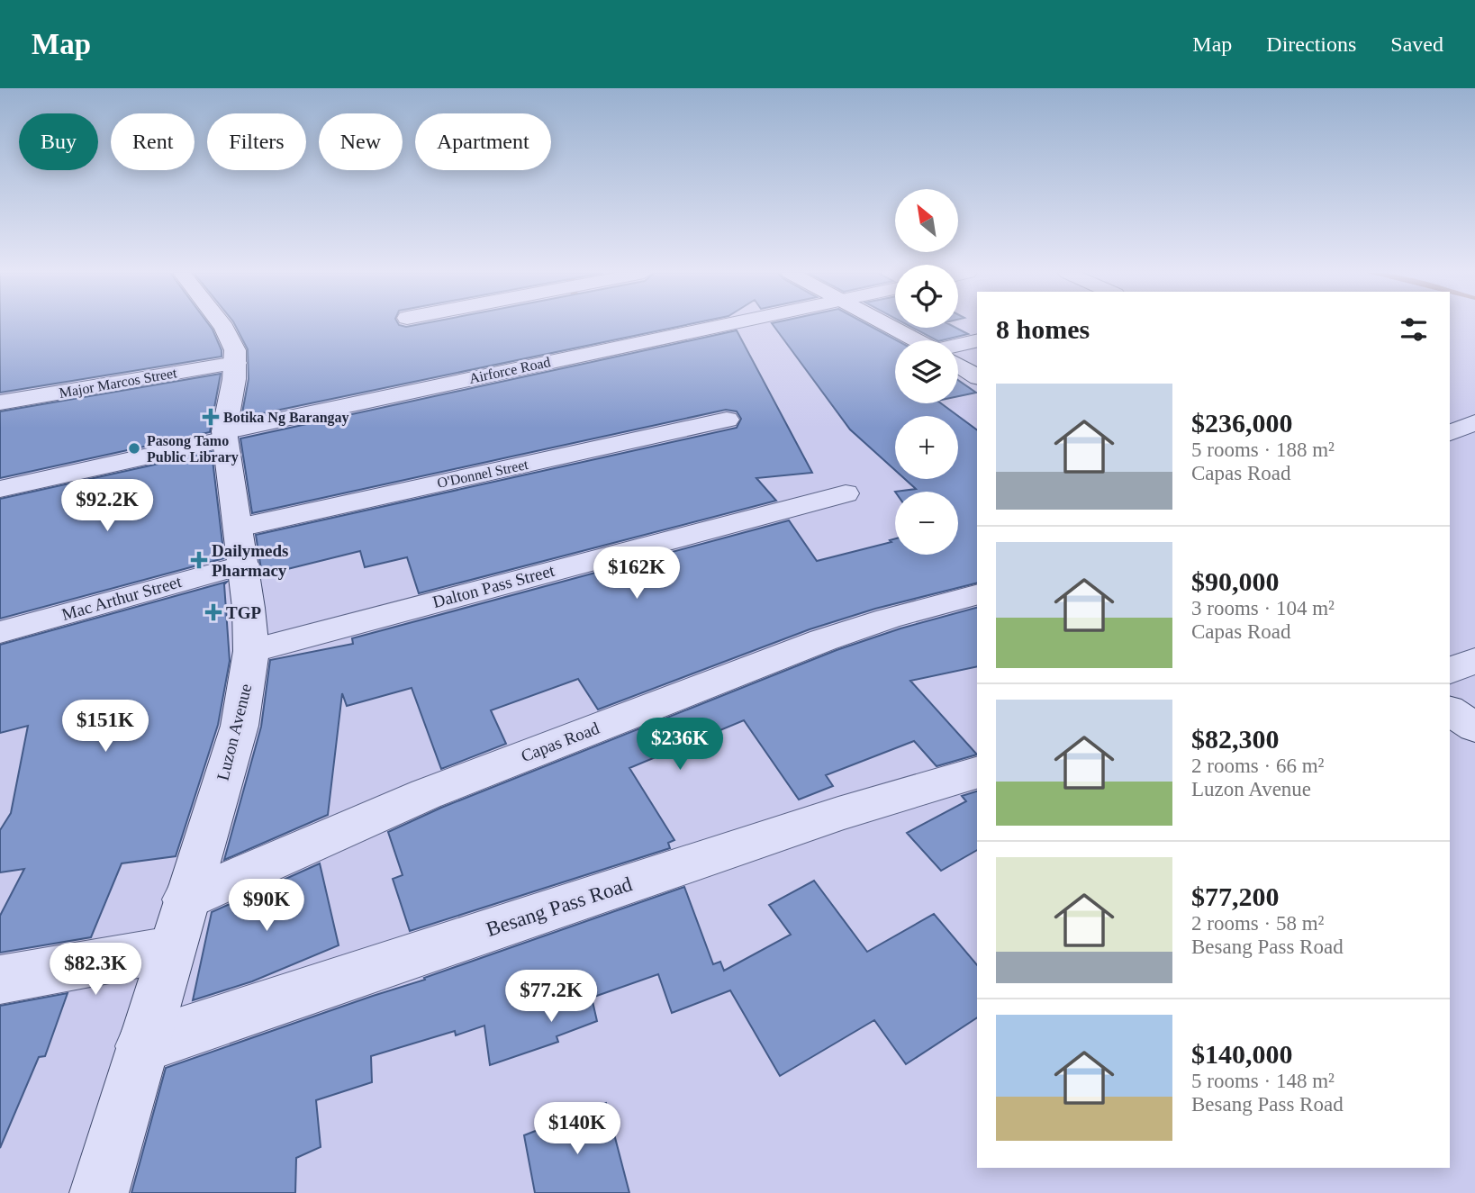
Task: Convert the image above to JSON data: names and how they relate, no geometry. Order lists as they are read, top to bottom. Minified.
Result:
{"streets":{"street":["Airforce Road","Major Marcos Street","O'Donnel Street","Dalton Pass Street","Mac Arthur Street","Luzon Avenue","Capas Road","Besang Pass Road"]},"crossings":[["Airforce Road","Luzon Avenue"],["Major Marcos Street","Luzon Avenue"],["O'Donnel Street","Mac Arthur Street"],["O'Donnel Street","Luzon Avenue"],["Dalton Pass Street","Luzon Avenue"],["Mac Arthur Street","Luzon Avenue"],["Luzon Avenue","Capas Road"],["Luzon Avenue","Besang Pass Road"]],"places":{"health":["Botika Ng Barangay","Dailymeds Pharmacy","TGP"],"other":["Pasong Tamo Public Library"]},"north":"top left","page":{"header":"Map","nav":["Map","Directions","Saved"],"chip":["Buy","Rent","Filters","New","Apartment"],"map_buttons":["+","−"],"heading":"8 homes","list":[{"name":"$236,000","note":"5 rooms · 188 m² · Capas Road"},{"name":"$90,000","note":"3 rooms · 104 m² · Capas Road"},{"name":"$82,300","note":"2 rooms · 66 m² · Luzon Avenue"},{"name":"$77,200","note":"2 rooms · 58 m² · Besang Pass Road"},{"name":"$140,000","note":"5 rooms · 148 m² · Besang Pass Road"}],"price":["$92.2K","$162K","$151K","$236K","$90K","$82.3K","$77.2K","$140K"]}}
